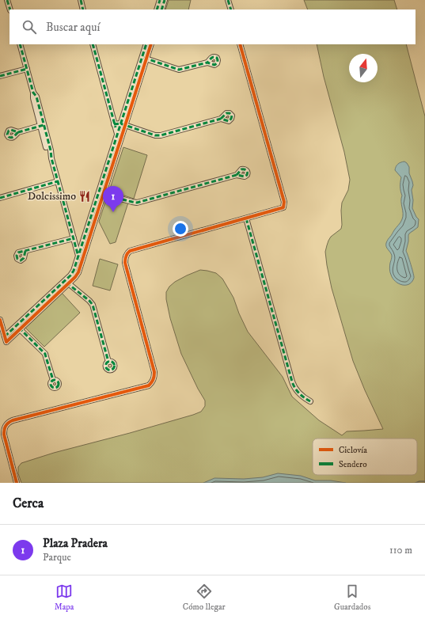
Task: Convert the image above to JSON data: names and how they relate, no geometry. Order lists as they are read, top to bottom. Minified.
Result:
{"places":{"restaurant":["Dolcissimo"]},"legend":["Ciclovía","Sendero"],"north":"top","page":{"search":"Buscar aquí","pins":"1","heading":"Cerca","list":[{"mark":"1","name":"Plaza Pradera","note":"Parque","value":"110 m"}],"nav":["Mapa","Cómo llegar","Guardados"]}}
